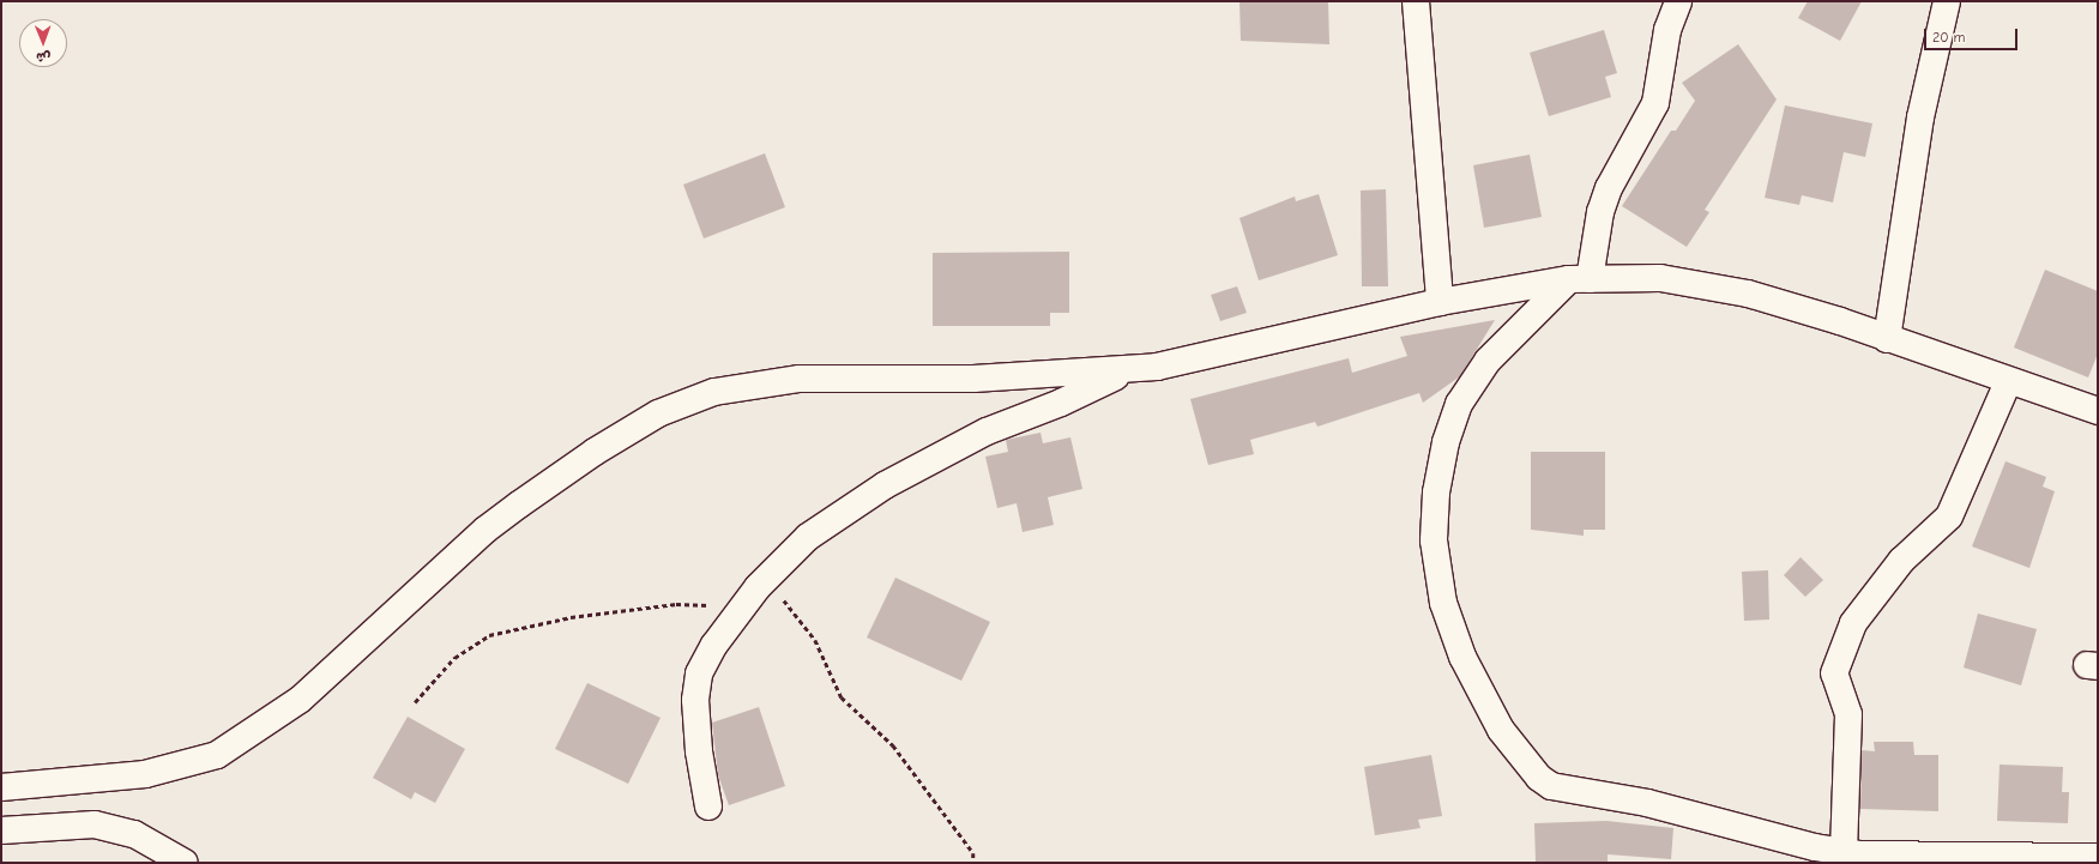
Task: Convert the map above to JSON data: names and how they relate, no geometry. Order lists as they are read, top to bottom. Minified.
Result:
{"scale_bar":"20 m","north":"bottom"}
